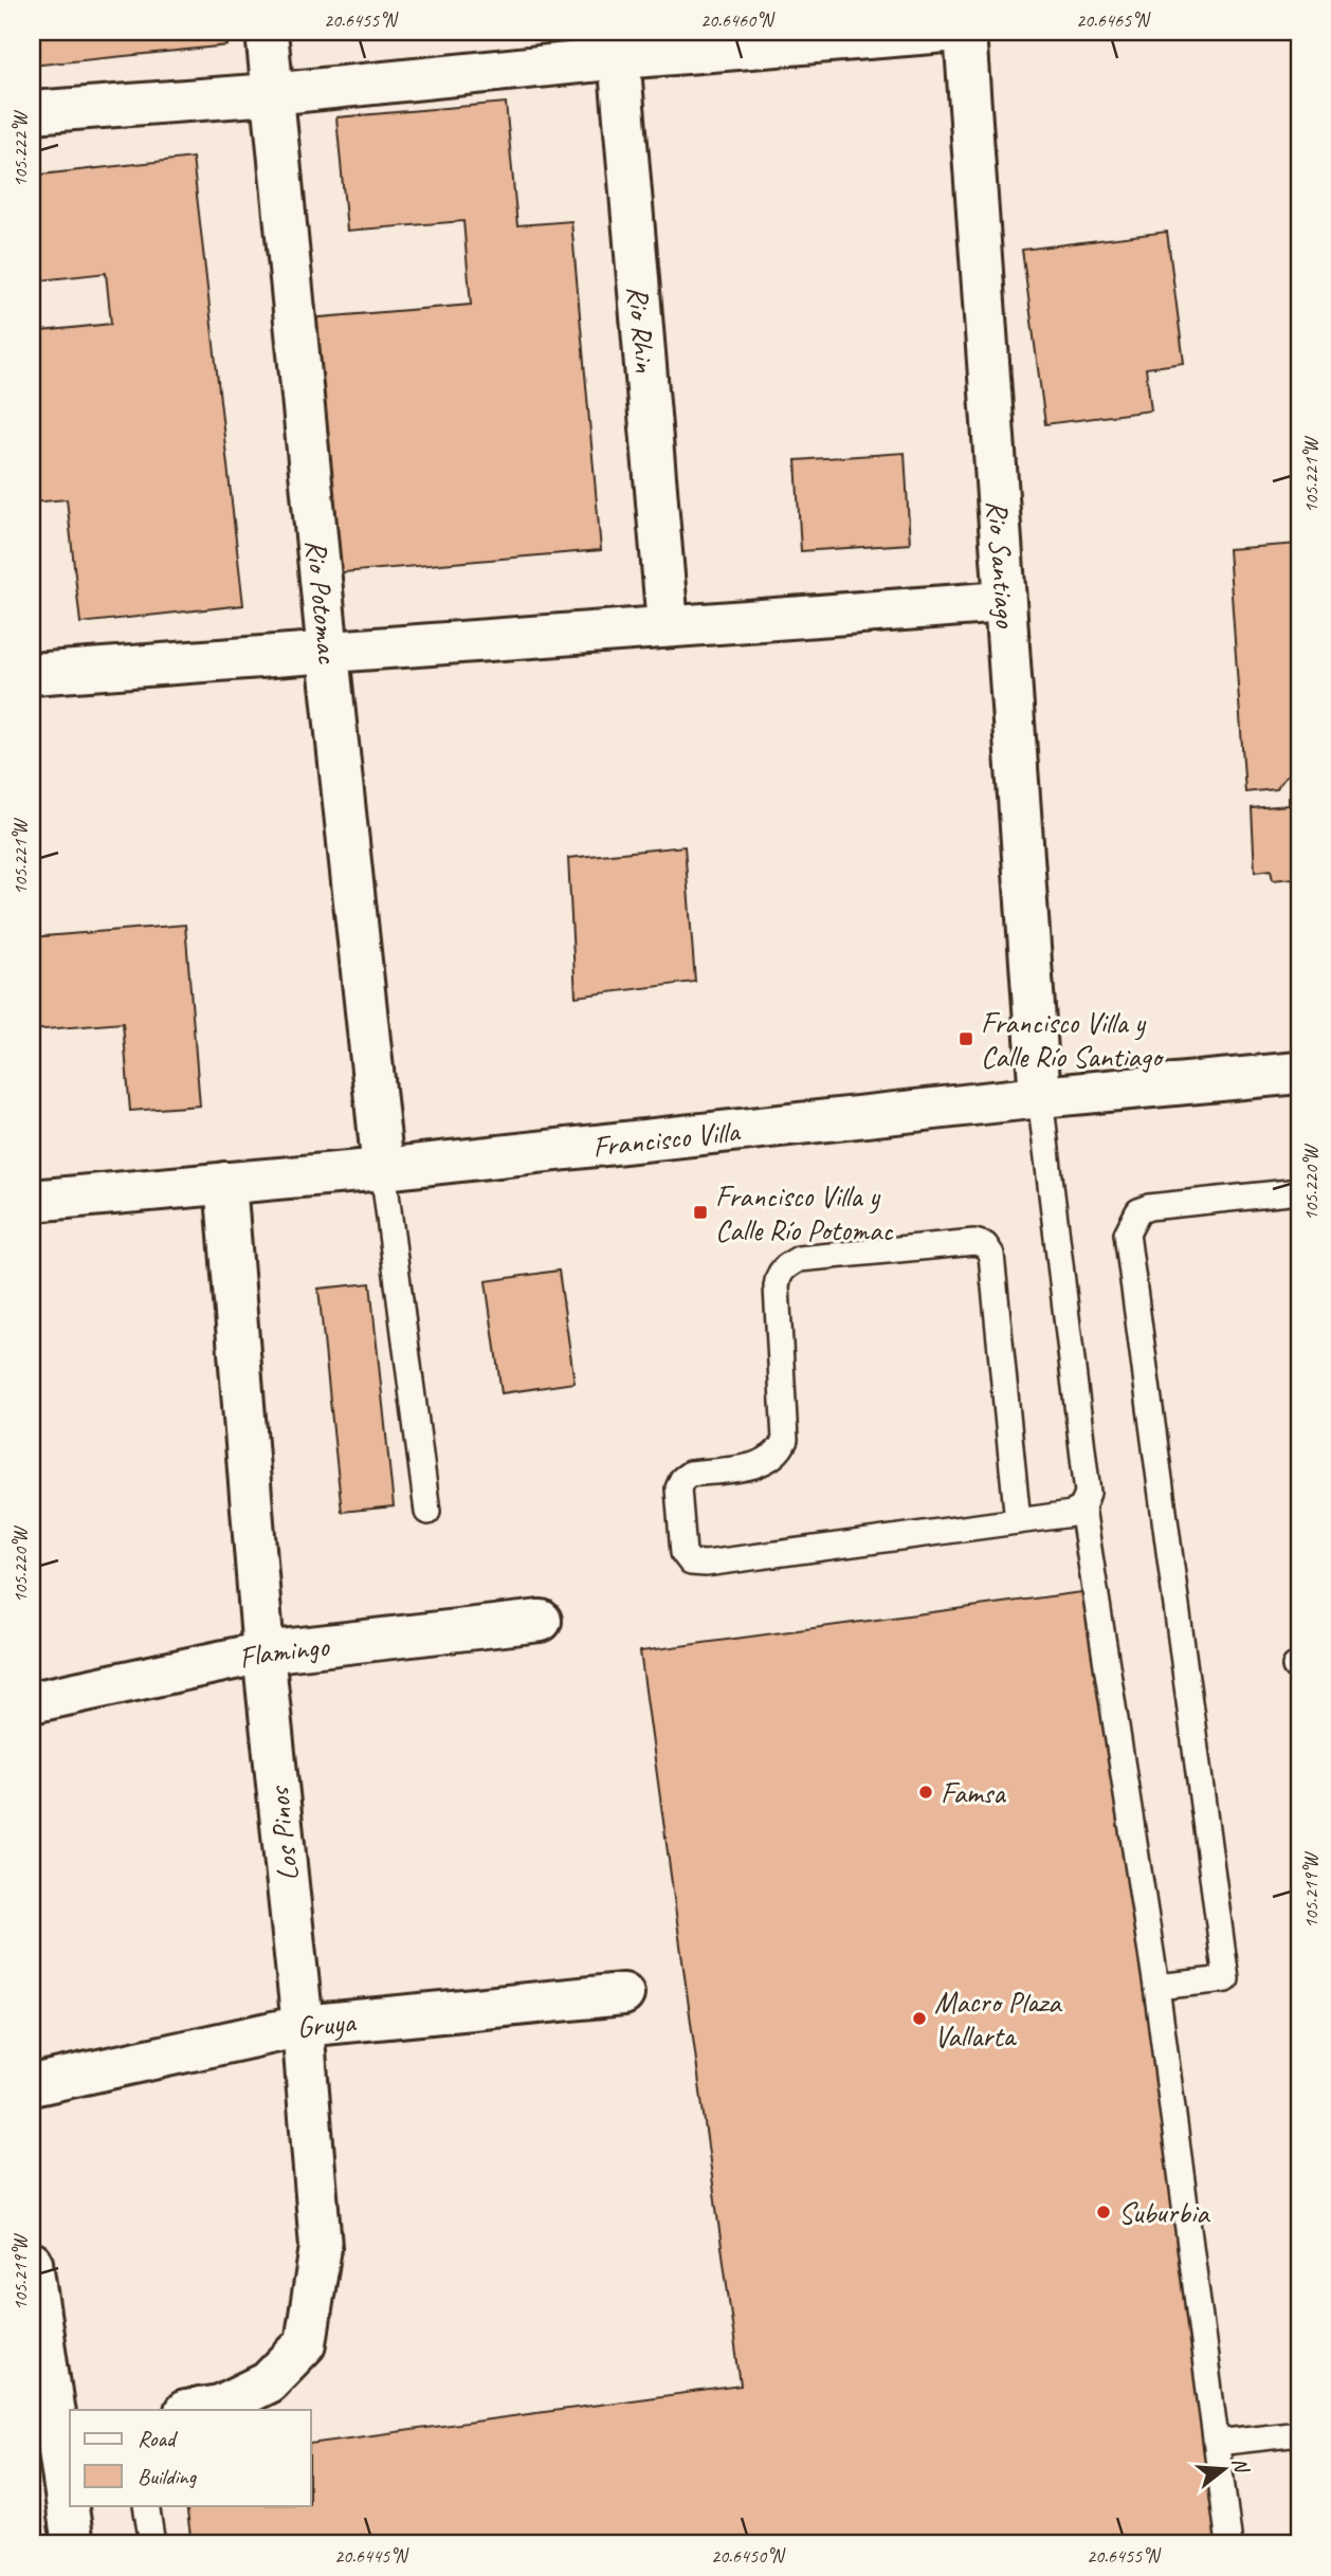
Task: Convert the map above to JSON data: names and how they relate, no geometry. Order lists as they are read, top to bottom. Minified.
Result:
{"streets":{"street":["Rio Rhin","Rio Santiago","Rio Potomac","Francisco Villa","Flamingo","Los Pinos","Gruya"]},"crossings":[["Rio Santiago","Francisco Villa"],["Rio Potomac","Francisco Villa"],["Francisco Villa","Los Pinos"],["Flamingo","Los Pinos"],["Los Pinos","Gruya"]],"places":{"transit":["Francisco Villa y Calle Río Santiago","Francisco Villa y Calle Río Potomac"],"other":["Famsa","Macro Plaza Vallarta","Suburbia"]},"legend":["Road","Building"],"north":"right","coordinates":["20.6455°N","20.6460°N","20.6465°N","105.222°W","105.221°W","105.220°W","105.219°W","20.6445°N","20.6450°N"]}
